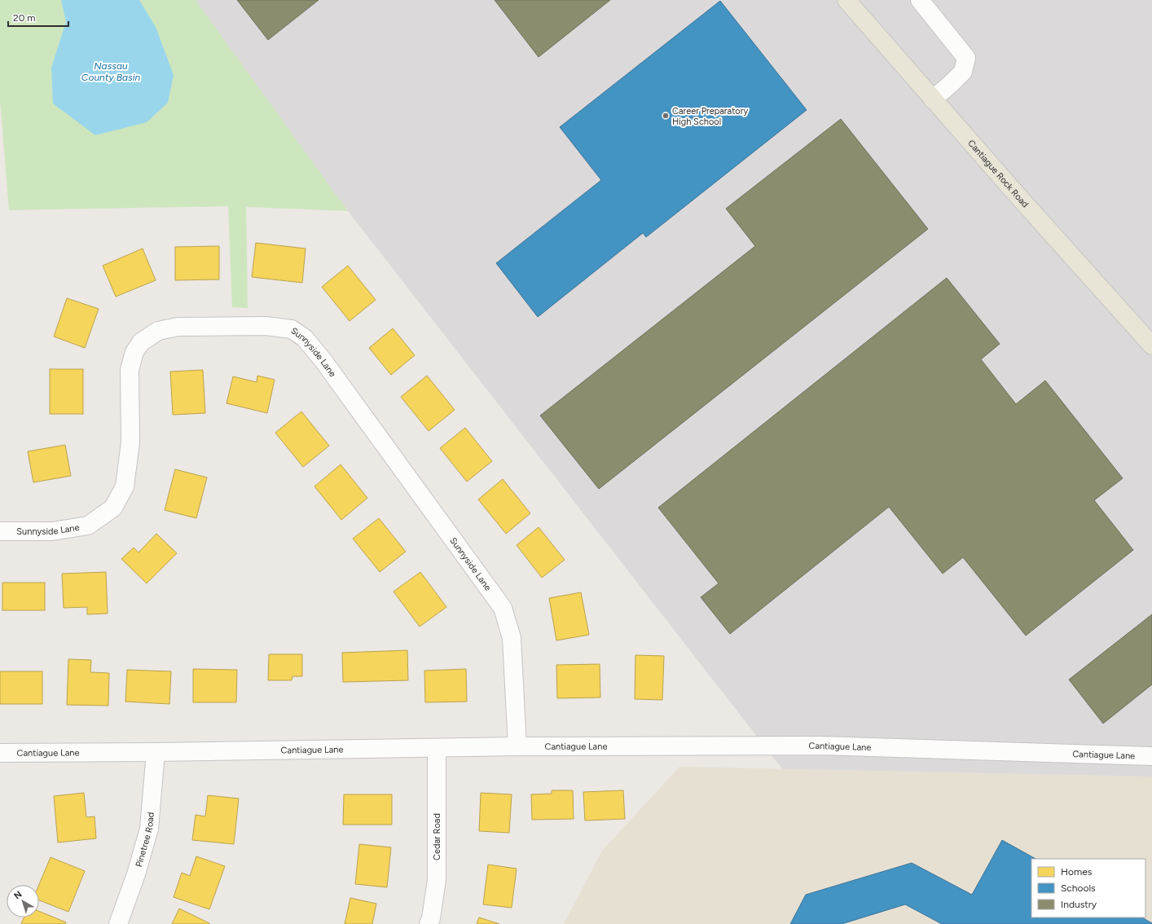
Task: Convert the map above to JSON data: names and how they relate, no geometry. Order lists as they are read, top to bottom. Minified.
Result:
{"streets":{"main road":["Cantiague Rock Road"],"street":["Sunnyside Lane","Cantiague Lane","Cedar Road","Pinetree Road"]},"crossings":[["Sunnyside Lane","Cantiague Lane"],["Cantiague Lane","Cedar Road"],["Cantiague Lane","Pinetree Road"]],"water":["Nassau County Basin"],"places":["Career Preparatory High School"],"legend":["Homes","Schools","Industry"],"scale_bar":"20 m","north":"top left"}
